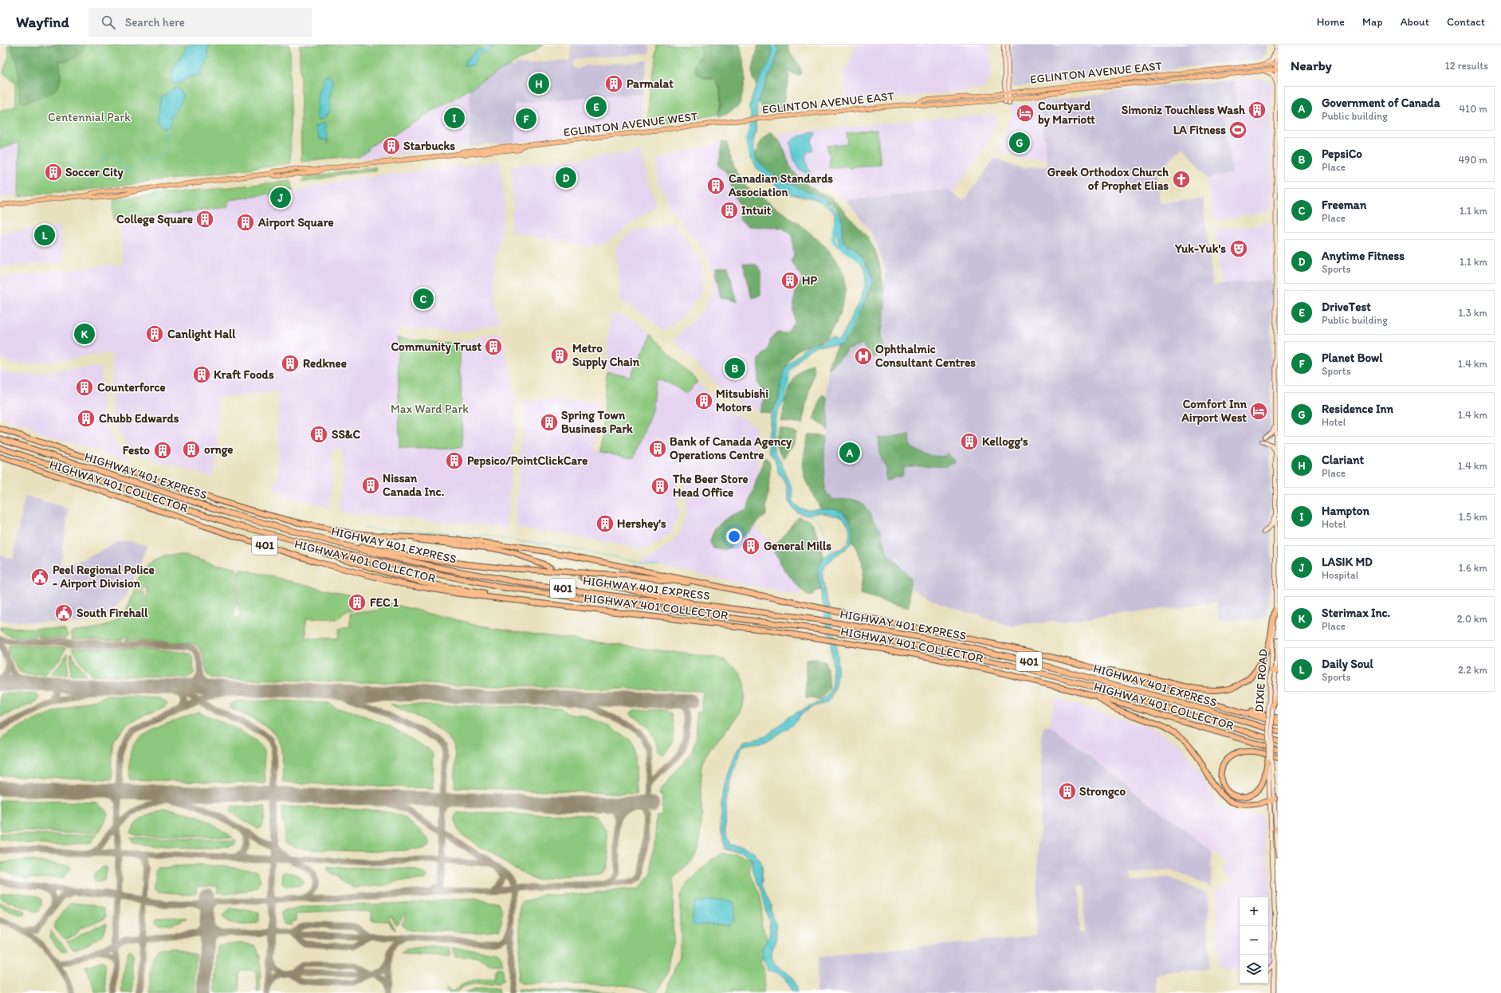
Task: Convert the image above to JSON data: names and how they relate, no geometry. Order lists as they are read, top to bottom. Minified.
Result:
{"streets":{"highway":["HIGHWAY 401 EXPRESS","HIGHWAY 401 COLLECTOR","401"],"main road":["EGLINTON AVENUE EAST","EGLINTON AVENUE WEST","DIXIE ROAD"]},"crossings":[["EGLINTON AVENUE EAST","EGLINTON AVENUE WEST"],["EGLINTON AVENUE EAST","DIXIE ROAD"]],"parks":["Centennial Park","Max Ward Park"],"places":{"building":["Parmalat","Simoniz Touchless Wash","Starbucks","Soccer City","Canadian Standards Association","Intuit","College Square","Airport Square","HP","Canlight Hall","Community Trust","Metro Supply Chain","Redknee","Kraft Foods","Counterforce","Mitsubishi Motors","Chubb Edwards","Spring Town Business Park","SS&C","Kellogg's","Bank of Canada Agency Operations Centre","ornge","Festo","Pepsico/PointClickCare","Nissan Canada Inc.","The Beer Store Head Office","Hershey's","General Mills","FEC 1","Strongco"],"hotel":["Courtyard by Marriott","Comfort Inn Airport West"],"sports":["LA Fitness"],"church":["Greek Orthodox Church of Prophet Elias"],"theatre":["Yuk-Yuk's"],"hospital":["Ophthalmic Consultant Centres"],"public building":["Peel Regional Police - Airport Division","South Firehall"]},"page":{"header":"Wayfind","search":"Search here","nav":["Home","Map","About","Contact"],"heading":["Nearby","12 results"],"pins":["H","E","I","F","G","D","J","L","C","K","B","A"],"list":[{"mark":"A","name":"Government of Canada","note":"Public building","value":"410 m"},{"mark":"B","name":"PepsiCo","note":"Place","value":"490 m"},{"mark":"C","name":"Freeman","note":"Place","value":"1.1 km"},{"mark":"D","name":"Anytime Fitness","note":"Sports","value":"1.1 km"},{"mark":"E","name":"DriveTest","note":"Public building","value":"1.3 km"},{"mark":"F","name":"Planet Bowl","note":"Sports","value":"1.4 km"},{"mark":"G","name":"Residence Inn","note":"Hotel","value":"1.4 km"},{"mark":"H","name":"Clariant","note":"Place","value":"1.4 km"},{"mark":"I","name":"Hampton","note":"Hotel","value":"1.5 km"},{"mark":"J","name":"LASIK MD","note":"Hospital","value":"1.6 km"},{"mark":"K","name":"Sterimax Inc.","note":"Place","value":"2.0 km"},{"mark":"L","name":"Daily Soul","note":"Sports","value":"2.2 km"}],"map_buttons":["+","−"]}}
